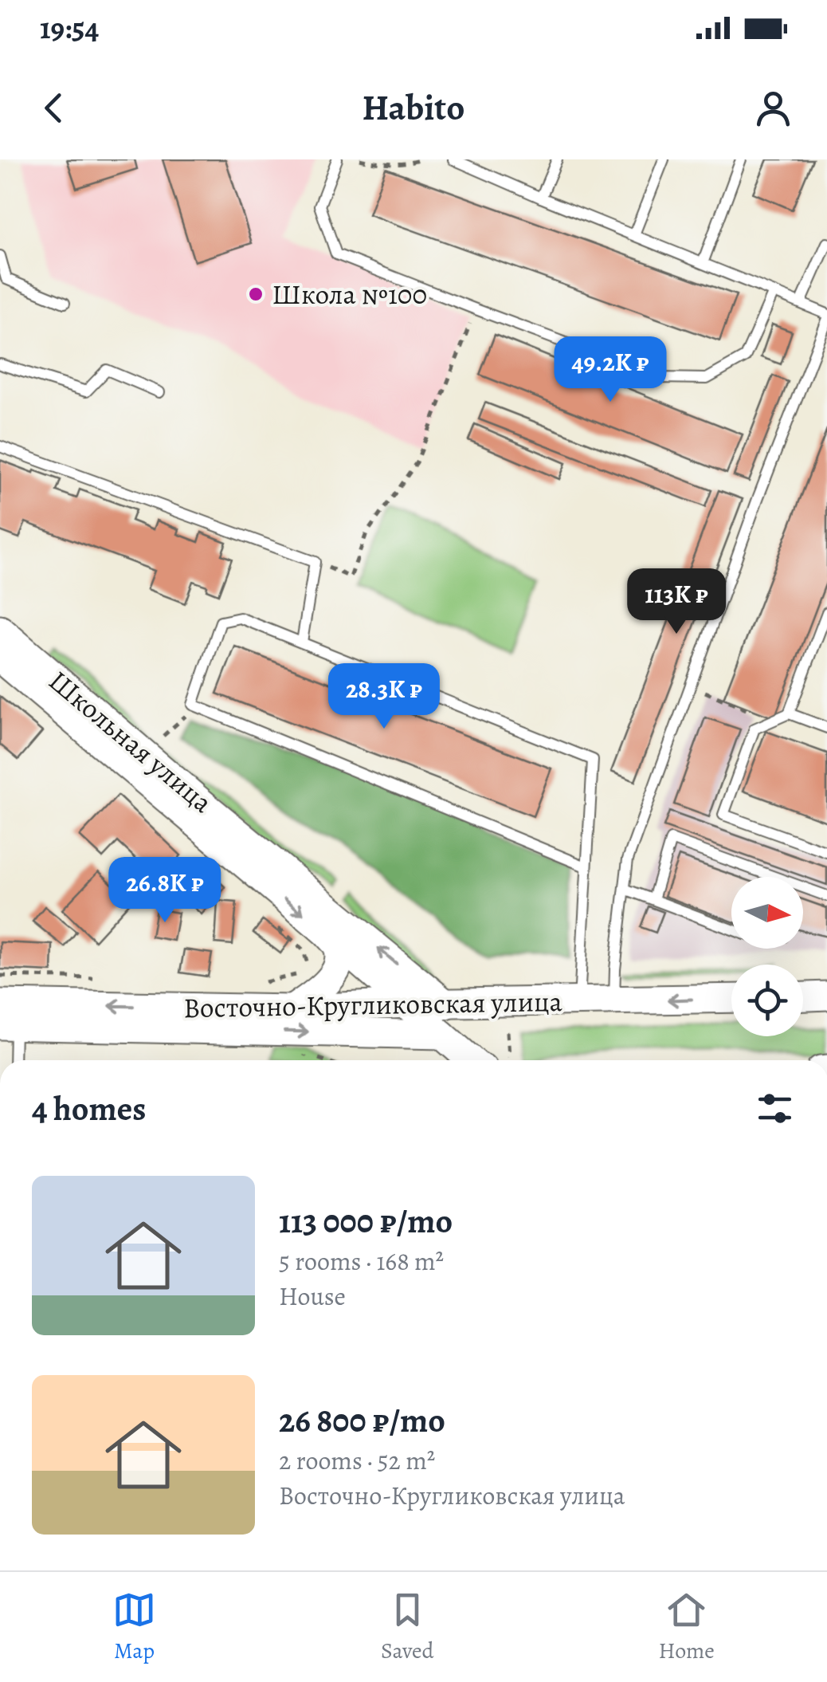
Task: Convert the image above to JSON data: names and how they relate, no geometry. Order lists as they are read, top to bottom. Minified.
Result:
{"streets":{"main road":["Школьная улица","Восточно-Кругликовская улица"]},"crossings":[["Школьная улица","Восточно-Кругликовская улица"]],"places":["Школа №100"],"north":"right","page":{"status":"19:54","header":"Habito","price":["49.2K ₽","113K ₽","28.3K ₽","26.8K ₽"],"heading":"4 homes","list":[{"name":"113 000 ₽/mo","note":"5 rooms · 168 m² · House"},{"name":"26 800 ₽/mo","note":"2 rooms · 52 m² · Восточно-Кругликовская улица"}],"tabs":["Map","Saved","Home"]}}
